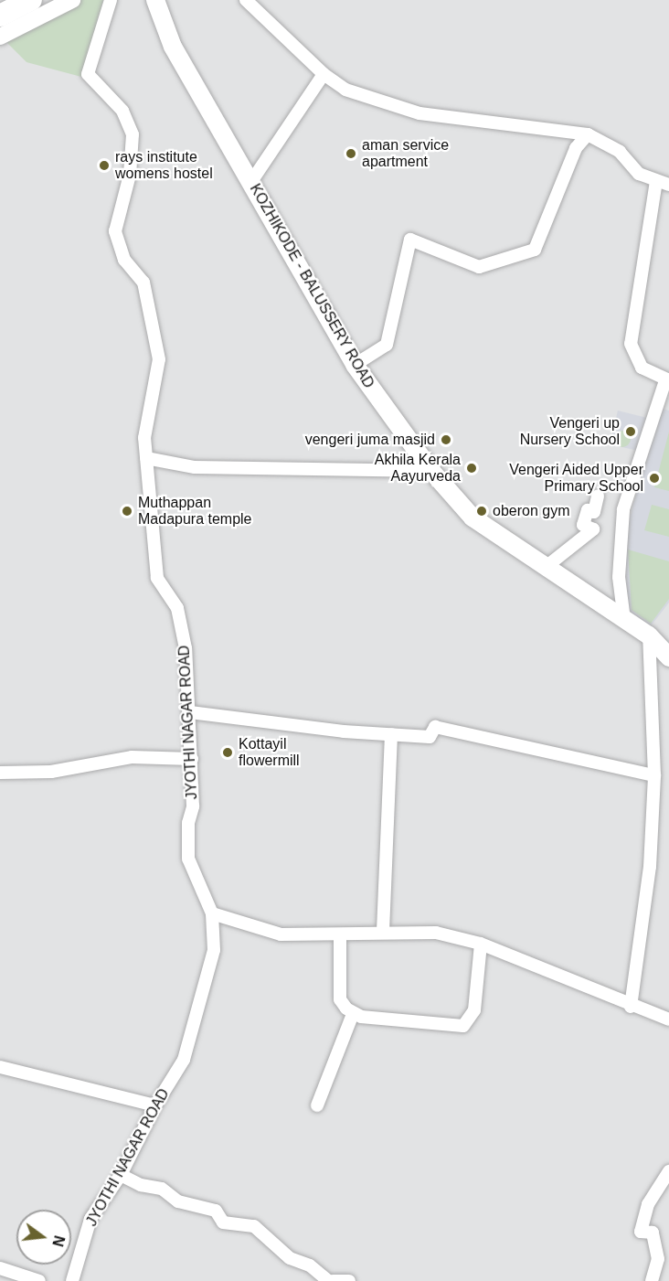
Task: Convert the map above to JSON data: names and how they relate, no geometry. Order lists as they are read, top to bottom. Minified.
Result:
{"streets":{"main road":["KOZHIKODE - BALUSSERY ROAD"],"street":["JYOTHI NAGAR ROAD"]},"places":["aman service apartment","rays institute womens hostel","Vengeri up Nursery School","vengeri juma masjid","Akhila Kerala Aayurveda","Vengeri Aided Upper Primary School","Muthappan Madapura temple","oberon gym","Kottayil flowermill"],"north":"right"}
